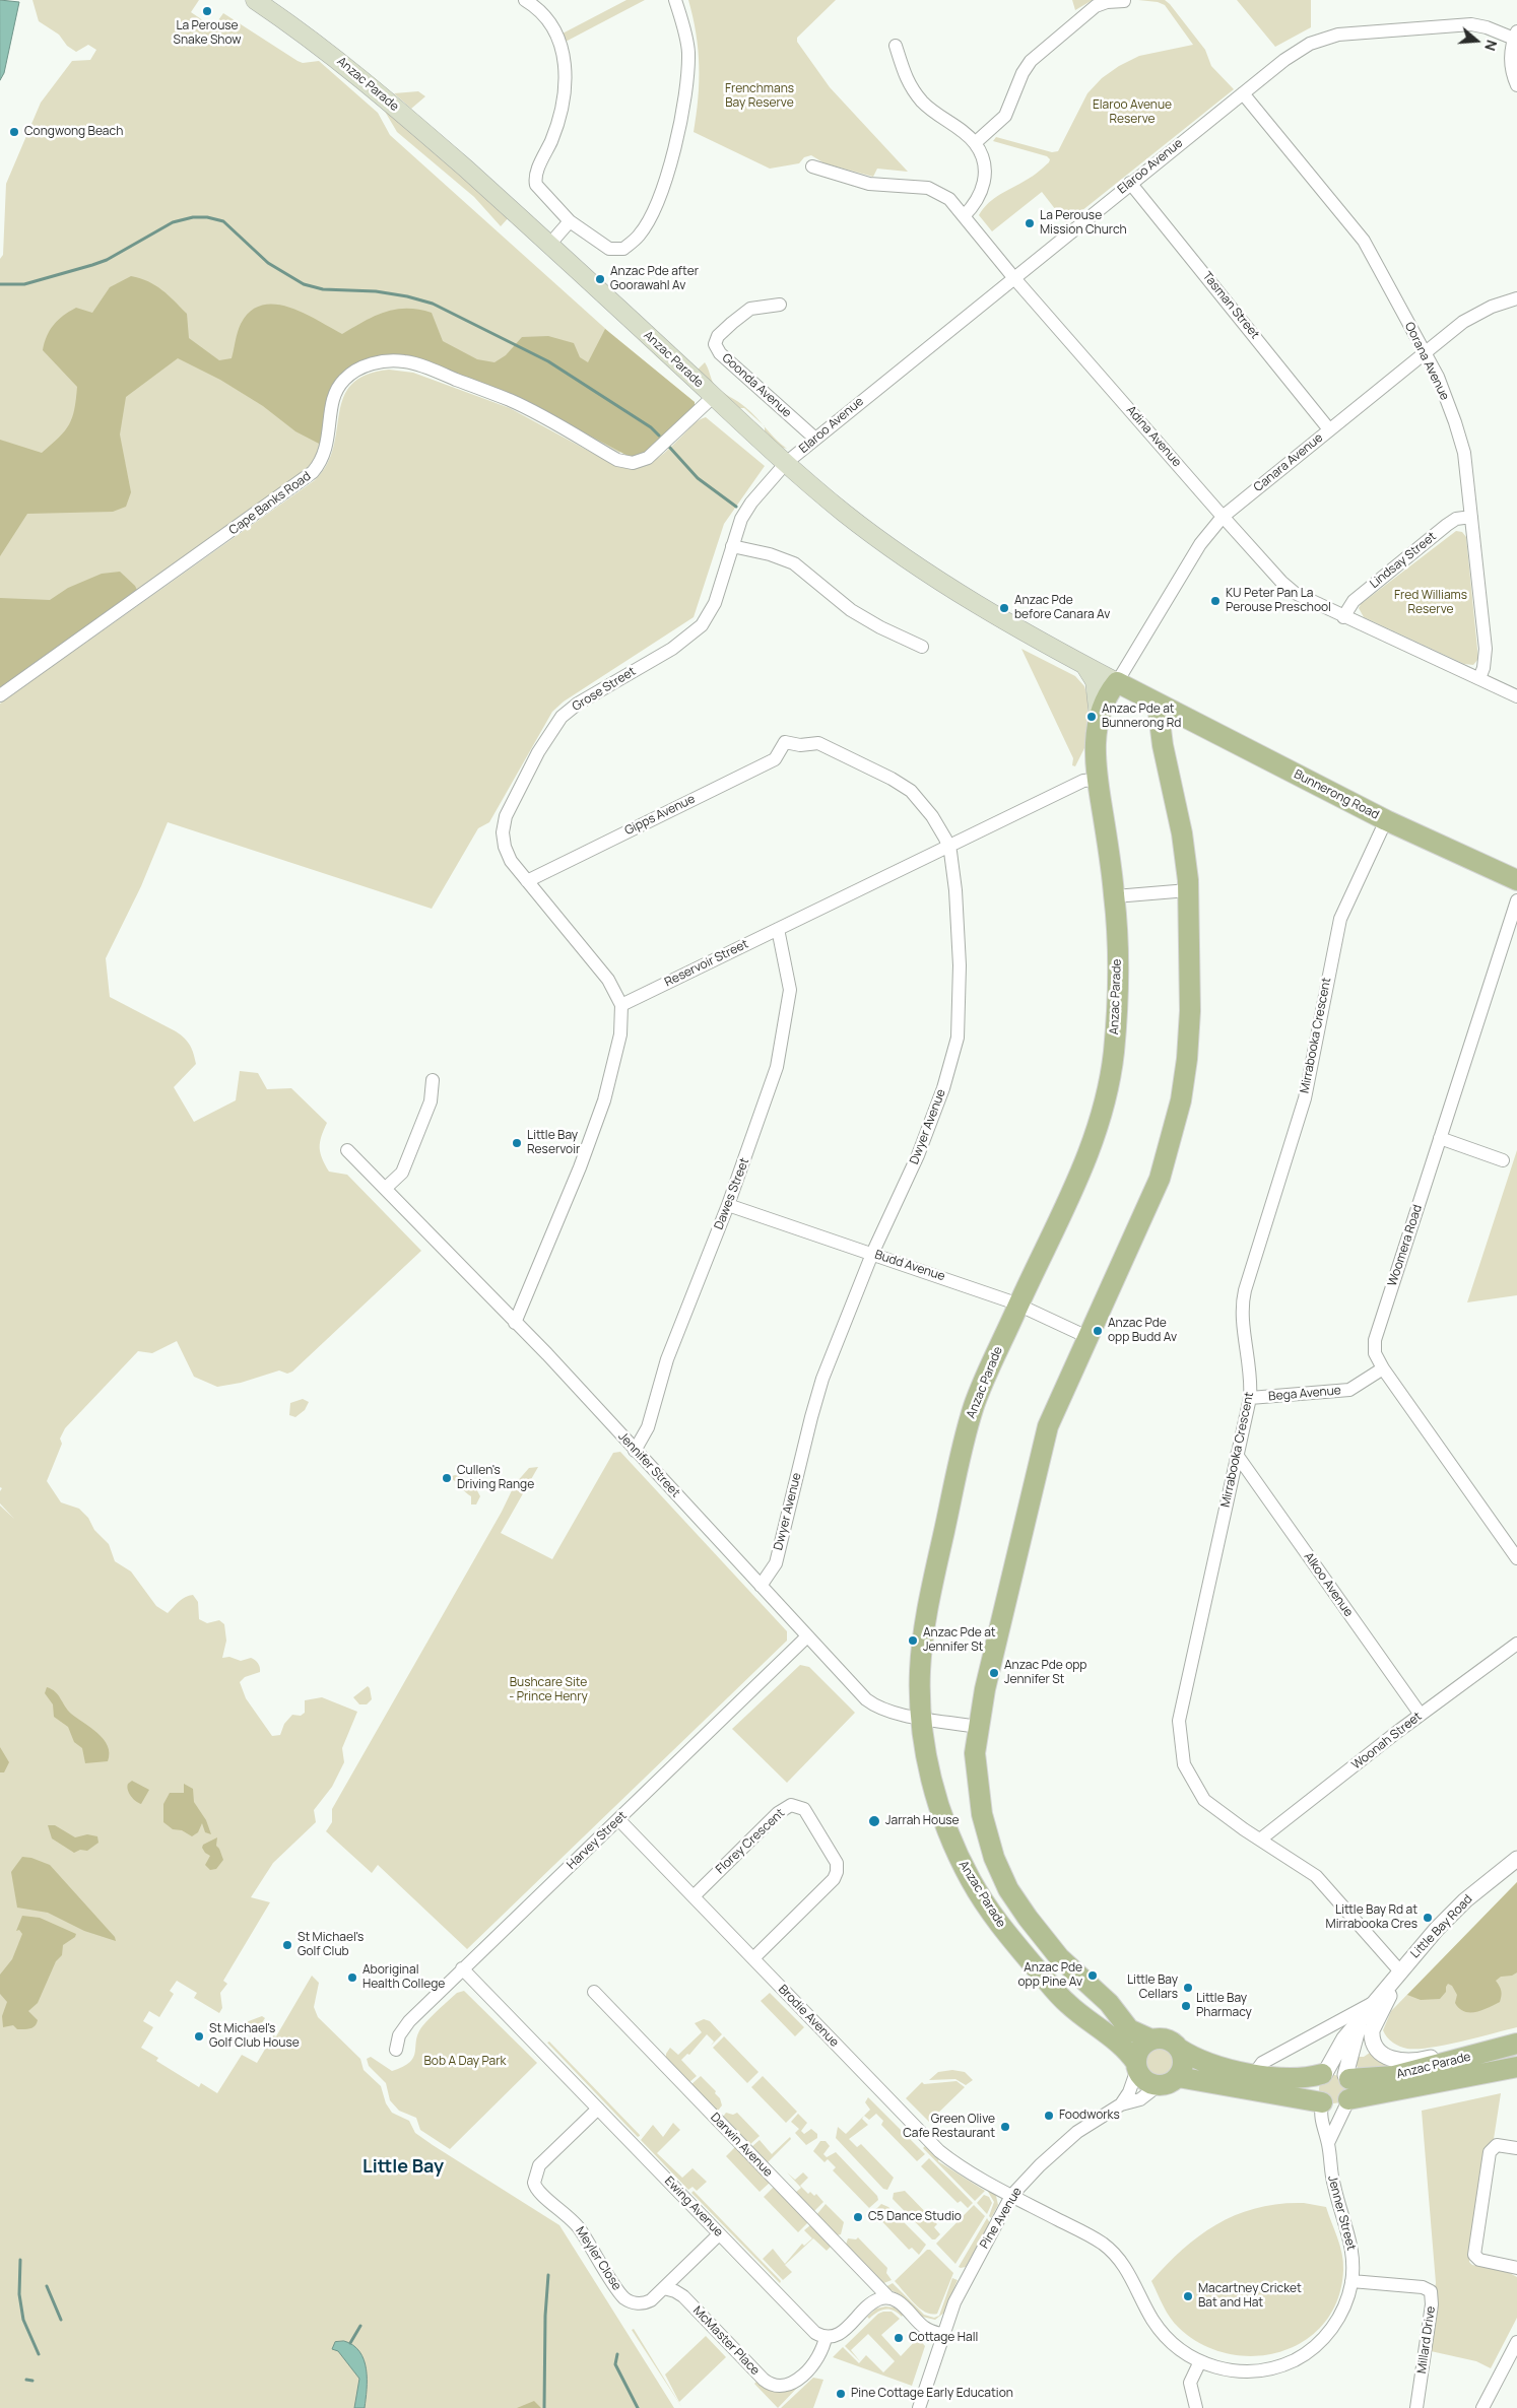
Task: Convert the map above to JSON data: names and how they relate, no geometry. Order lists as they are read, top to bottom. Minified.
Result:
{"streets":{"main road":["Anzac Parade","Bunnerong Road"],"street":["Elaroo Avenue","Tasman Street","Oorana Avenue","Goonda Avenue","Adina Avenue","Canara Avenue","Cape Banks Road","Lindsay Street","Grose Street","Gipps Avenue","Reservoir Street","Mirrabooka Crescent","Dwyer Avenue","Dawes Street","Woomera Road","Budd Avenue","Bega Avenue","Jennifer Street","Alkoo Avenue","Woonah Street","Harvey Street","Florey Crescent","Little Bay Road","Brodie Avenue","Darwin Avenue","Ewing Avenue","Jenner Street","Pine Avenue","Meyler Close","Millard Drive","McMaster Place"]},"crossings":[["Anzac Parade","Elaroo Avenue"],["Anzac Parade","Canara Avenue"],["Anzac Parade","Cape Banks Road"],["Anzac Parade","Grose Street"],["Anzac Parade","Bunnerong Road"],["Anzac Parade","Reservoir Street"],["Anzac Parade","Budd Avenue"],["Anzac Parade","Jennifer Street"],["Anzac Parade","Little Bay Road"],["Anzac Parade","Jenner Street"],["Anzac Parade","Pine Avenue"],["Elaroo Avenue","Tasman Street"],["Elaroo Avenue","Oorana Avenue"],["Elaroo Avenue","Goonda Avenue"],["Elaroo Avenue","Adina Avenue"],["Elaroo Avenue","Grose Street"],["Tasman Street","Canara Avenue"],["Oorana Avenue","Adina Avenue"],["Oorana Avenue","Canara Avenue"],["Oorana Avenue","Lindsay Street"],["Adina Avenue","Canara Avenue"],["Adina Avenue","Lindsay Street"],["Grose Street","Gipps Avenue"],["Grose Street","Reservoir Street"],["Bunnerong Road","Mirrabooka Crescent"],["Gipps Avenue","Dwyer Avenue"],["Reservoir Street","Dwyer Avenue"],["Reservoir Street","Dawes Street"],["Mirrabooka Crescent","Bega Avenue"],["Mirrabooka Crescent","Alkoo Avenue"],["Mirrabooka Crescent","Woonah Street"],["Mirrabooka Crescent","Little Bay Road"],["Dwyer Avenue","Budd Avenue"],["Dwyer Avenue","Jennifer Street"],["Dawes Street","Budd Avenue"],["Dawes Street","Jennifer Street"],["Woomera Road","Bega Avenue"],["Jennifer Street","Harvey Street"],["Alkoo Avenue","Woonah Street"],["Harvey Street","Brodie Avenue"],["Harvey Street","Ewing Avenue"],["Florey Crescent","Brodie Avenue"],["Little Bay Road","Jenner Street"],["Brodie Avenue","Jenner Street"],["Brodie Avenue","Pine Avenue"],["Ewing Avenue","Meyler Close"],["Ewing Avenue","McMaster Place"],["Jenner Street","Pine Avenue"],["Jenner Street","Millard Drive"],["Meyler Close","McMaster Place"]],"districts":["Little Bay"],"parks":["Frenchmans Bay Reserve","Elaroo Avenue Reserve","Fred Williams Reserve","Bushcare Site - Prince Henry","Bob A Day Park"],"places":["La Perouse Snake Show","Congwong Beach","La Perouse Mission Church","Anzac Pde after Goorawahl Av","KU Peter Pan La Perouse Preschool","Anzac Pde before Canara Av","Anzac Pde at Bunnerong Rd","Little Bay Reservoir","Anzac Pde opp Budd Av","Cullen's Driving Range","Anzac Pde at Jennifer St","Anzac Pde opp Jennifer St","Jarrah House","Little Bay Rd at Mirrabooka Cres","St Michael's Golf Club","Anzac Pde opp Pine Av","Aboriginal Health College","Little Bay Cellars","Little Bay Pharmacy","St Michael's Golf Club House","Foodworks","Green Olive Cafe Restaurant","C5 Dance Studio","Macartney Cricket Bat and Hat","Cottage Hall","Pine Cottage Early Education"],"north":"right"}
